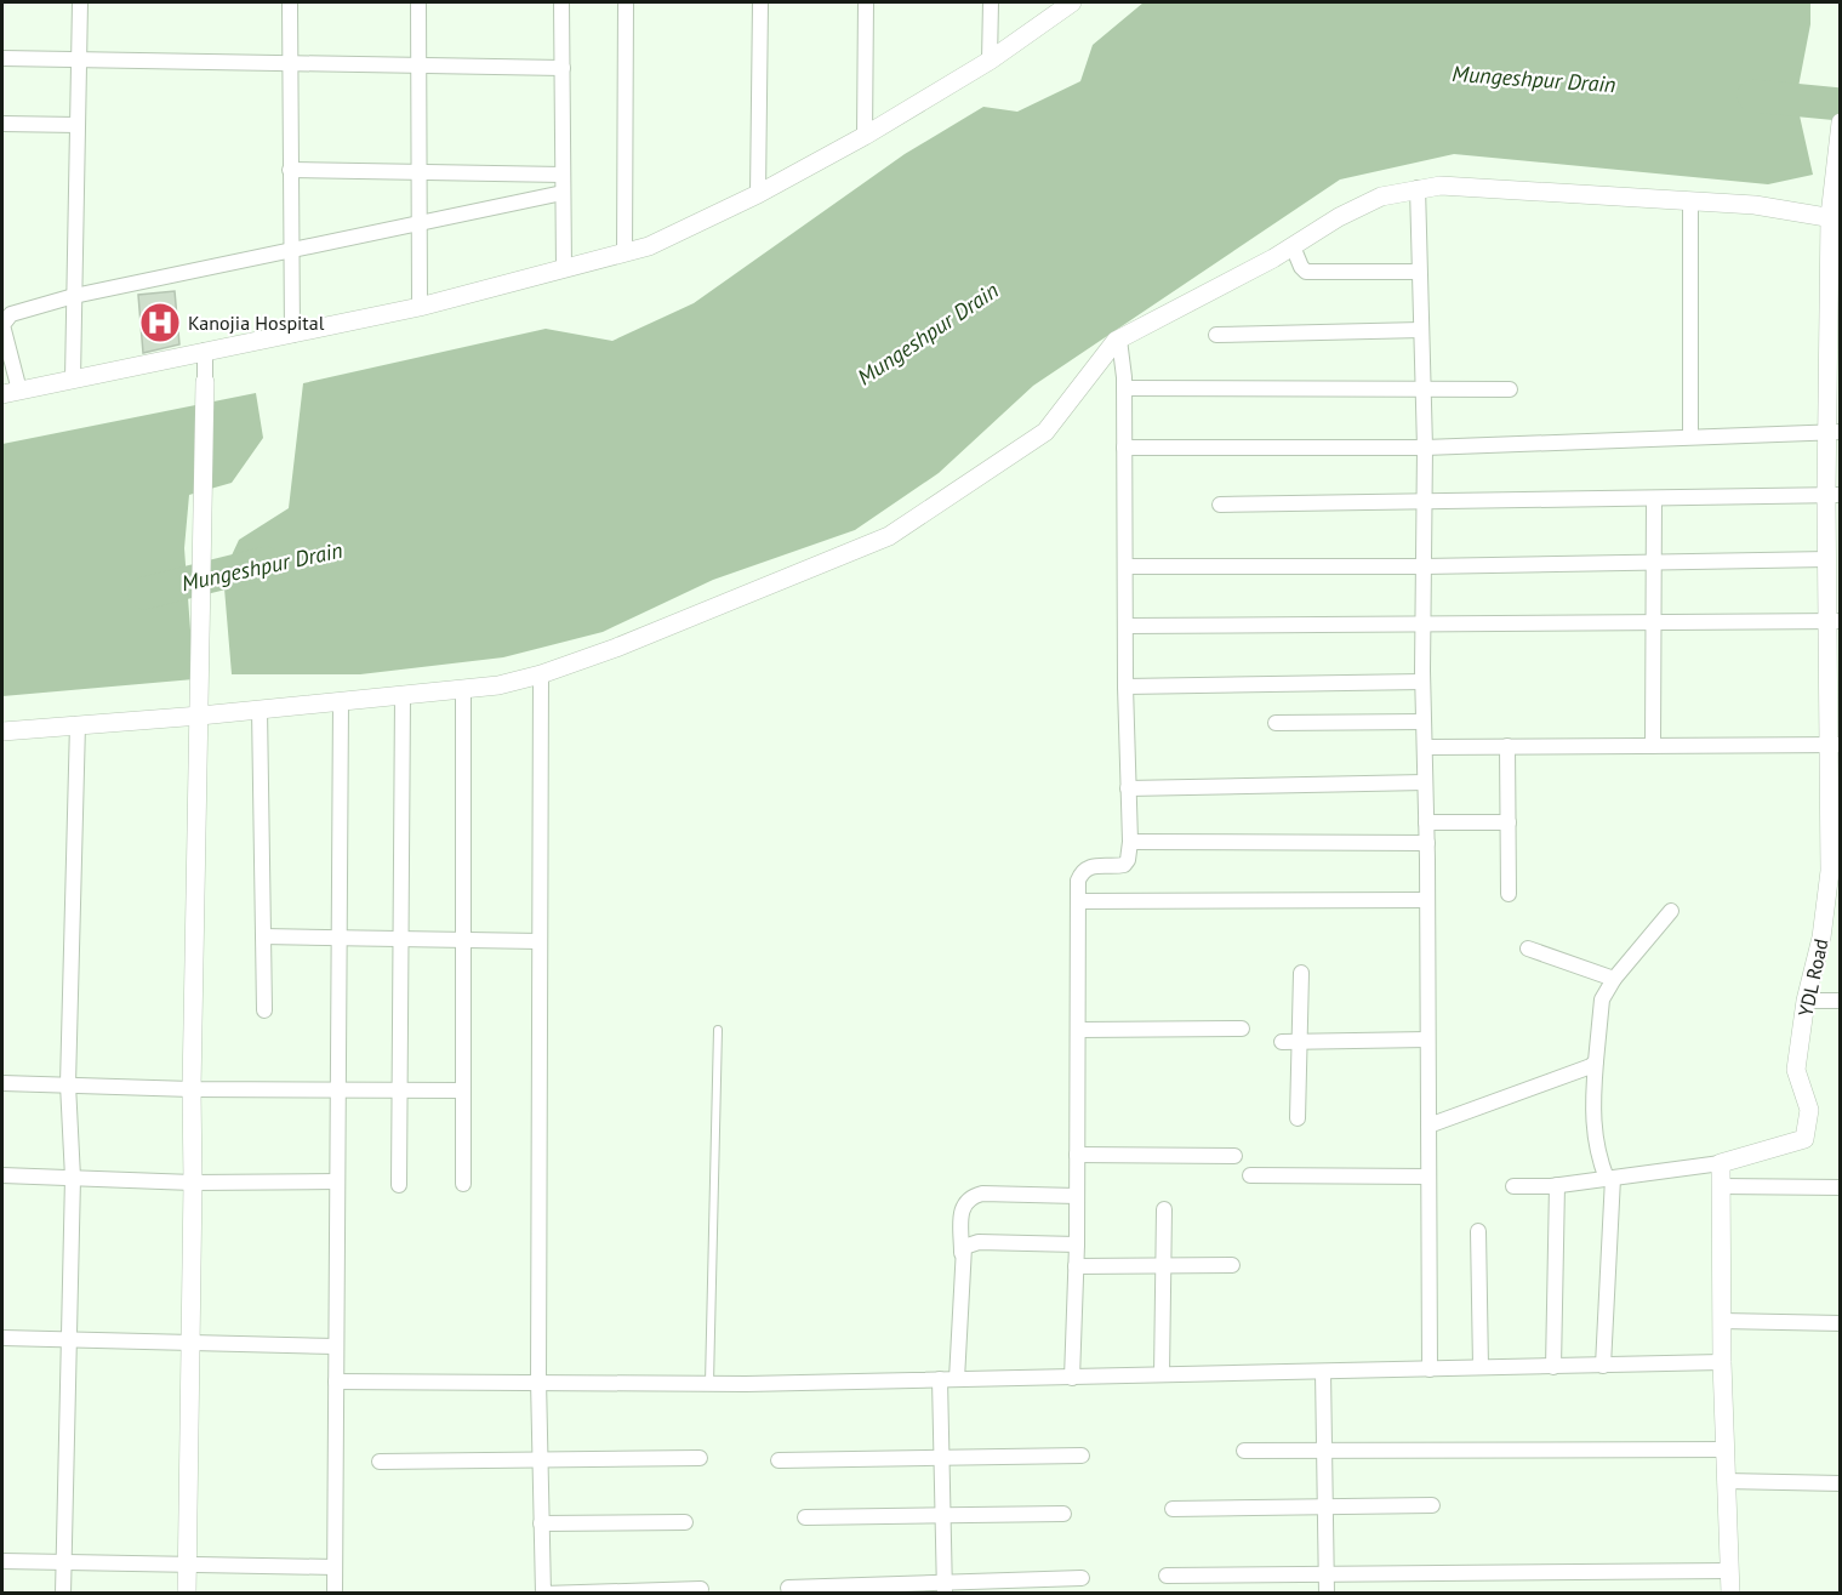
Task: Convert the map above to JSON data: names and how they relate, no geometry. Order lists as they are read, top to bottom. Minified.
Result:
{"streets":{"street":["YDL Road"]},"water":["Mungeshpur Drain"],"places":{"hospital":["Kanojia Hospital"]}}
